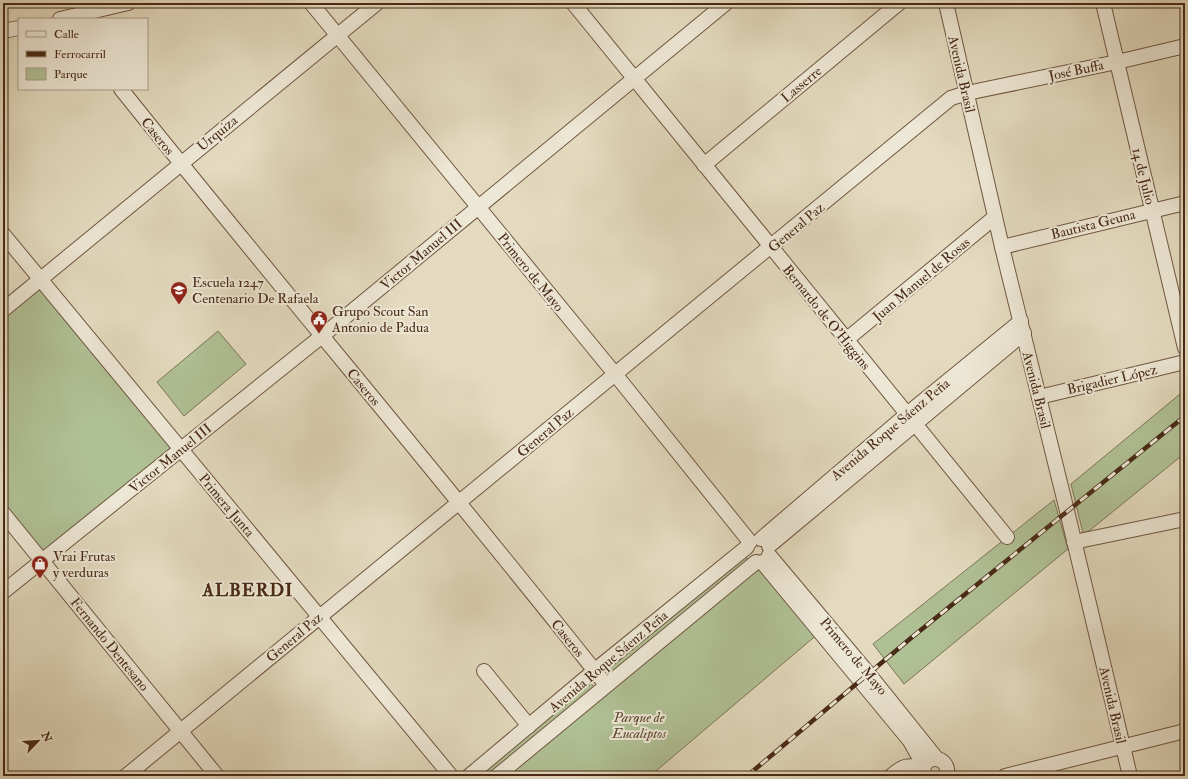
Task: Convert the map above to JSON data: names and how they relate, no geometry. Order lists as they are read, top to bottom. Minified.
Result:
{"streets":{"street":["José Buffa","Avenida Brasil","Lasserre","Urquiza","Caseros","14 de Julio","Bautista Geuna","General Paz","Victor Manuel III","Primero de Mayo","Juan Manuel de Rosas","Bernardo de O'Higgins","Brigadier López","Avenida Roque Sáenz Peña","Primera Junta","Fernando Dentesano"]},"crossings":[["José Buffa","Avenida Brasil"],["José Buffa","14 de Julio"],["José Buffa","General Paz"],["Avenida Brasil","Bautista Geuna"],["Avenida Brasil","General Paz"],["Avenida Brasil","Juan Manuel de Rosas"],["Avenida Brasil","Brigadier López"],["Avenida Brasil","Avenida Roque Sáenz Peña"],["Lasserre","Bernardo de O'Higgins"],["Urquiza","Caseros"],["Urquiza","Primero de Mayo"],["Urquiza","Primera Junta"],["Caseros","General Paz"],["Caseros","Victor Manuel III"],["Caseros","Avenida Roque Sáenz Peña"],["14 de Julio","Bautista Geuna"],["General Paz","Primero de Mayo"],["General Paz","Bernardo de O'Higgins"],["General Paz","Primera Junta"],["General Paz","Fernando Dentesano"],["Victor Manuel III","Primero de Mayo"],["Victor Manuel III","Bernardo de O'Higgins"],["Victor Manuel III","Primera Junta"],["Victor Manuel III","Fernando Dentesano"],["Primero de Mayo","Avenida Roque Sáenz Peña"],["Juan Manuel de Rosas","Bernardo de O'Higgins"],["Bernardo de O'Higgins","Avenida Roque Sáenz Peña"]],"districts":["ALBERDI"],"parks":["Parque de Eucaliptos"],"places":{"school or university":["Escuela 1247 Centenario De Rafaela"],"public building":["Grupo Scout San Antonio de Padua"],"shop":["Vrai Frutas y verduras"]},"legend":["Calle","Ferrocarril","Parque"],"north":"top right"}
